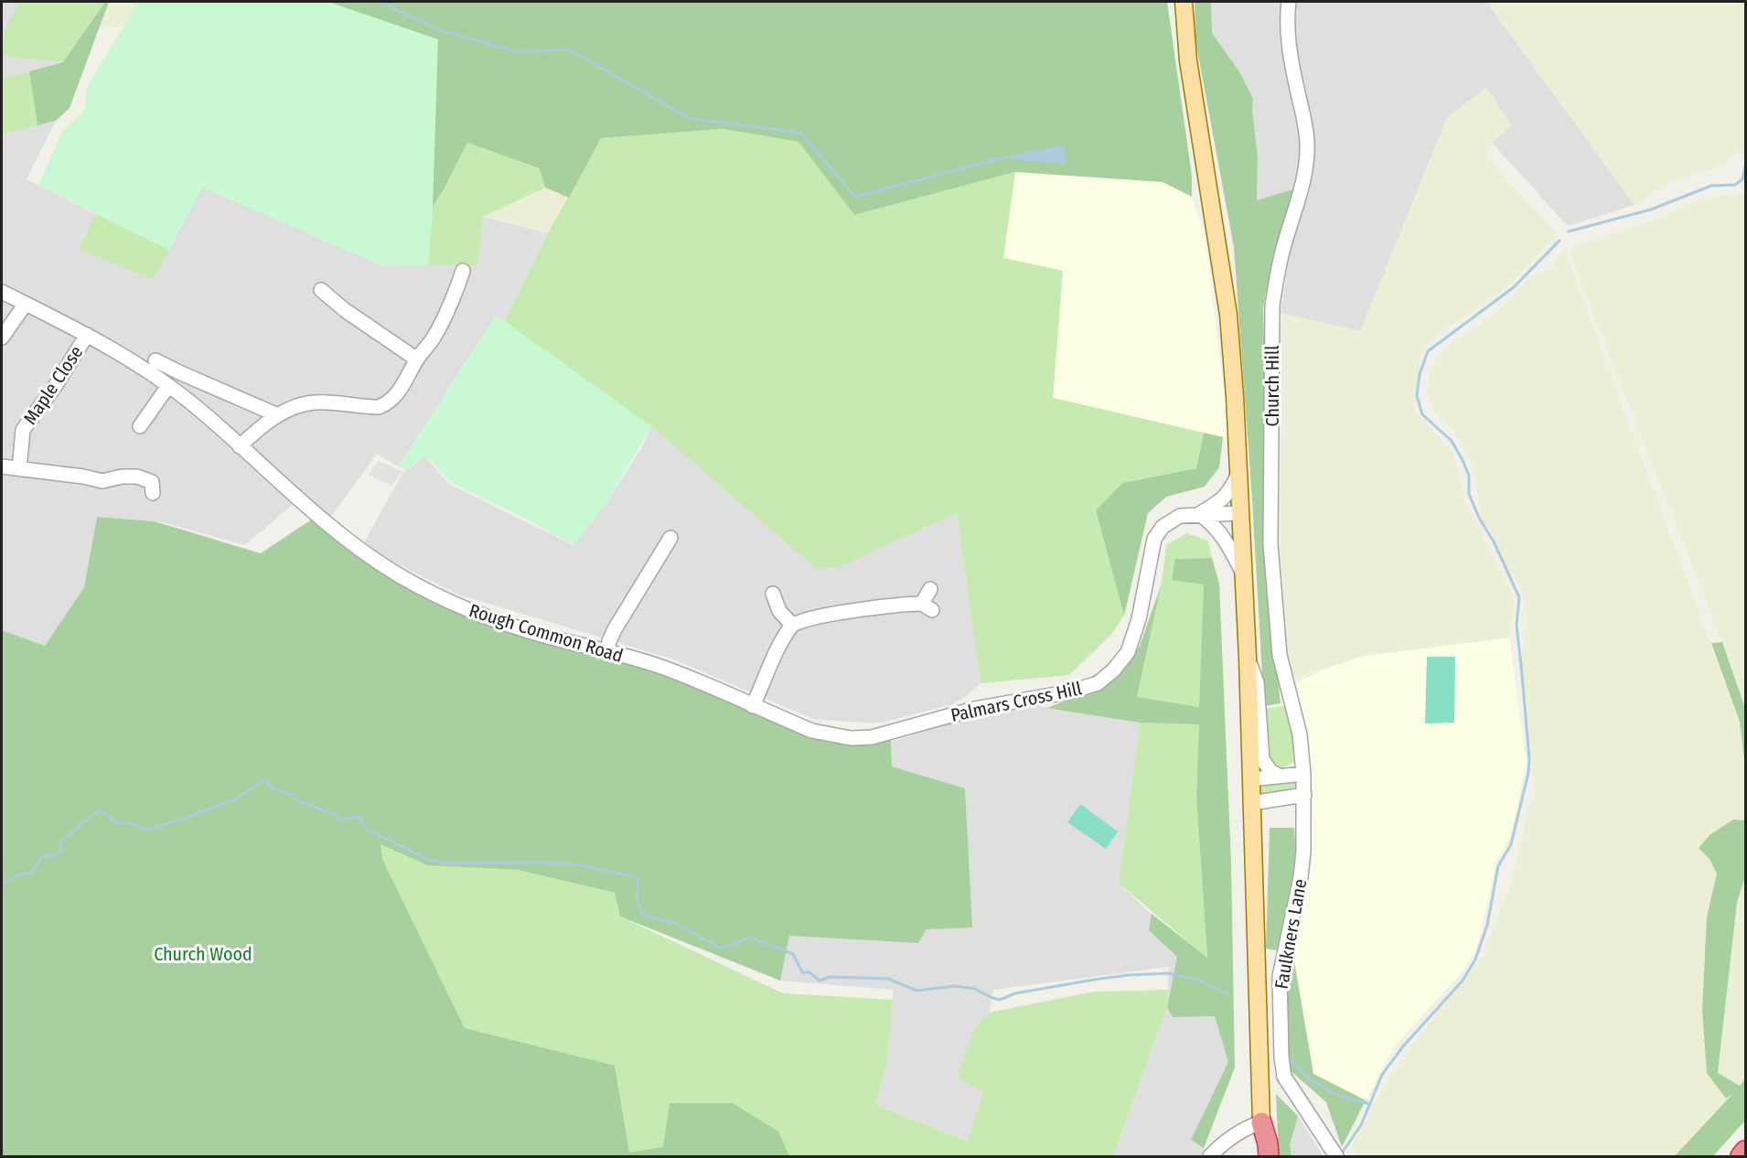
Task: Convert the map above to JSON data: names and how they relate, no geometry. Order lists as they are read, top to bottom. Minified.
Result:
{"streets":{"street":["Maple Close","Church Hill","Rough Common Road","Palmars Cross Hill","Faulkners Lane"]},"crossings":[["Maple Close","Rough Common Road"],["Church Hill","Faulkners Lane"],["Rough Common Road","Palmars Cross Hill"]],"parks":["Church Wood"]}
